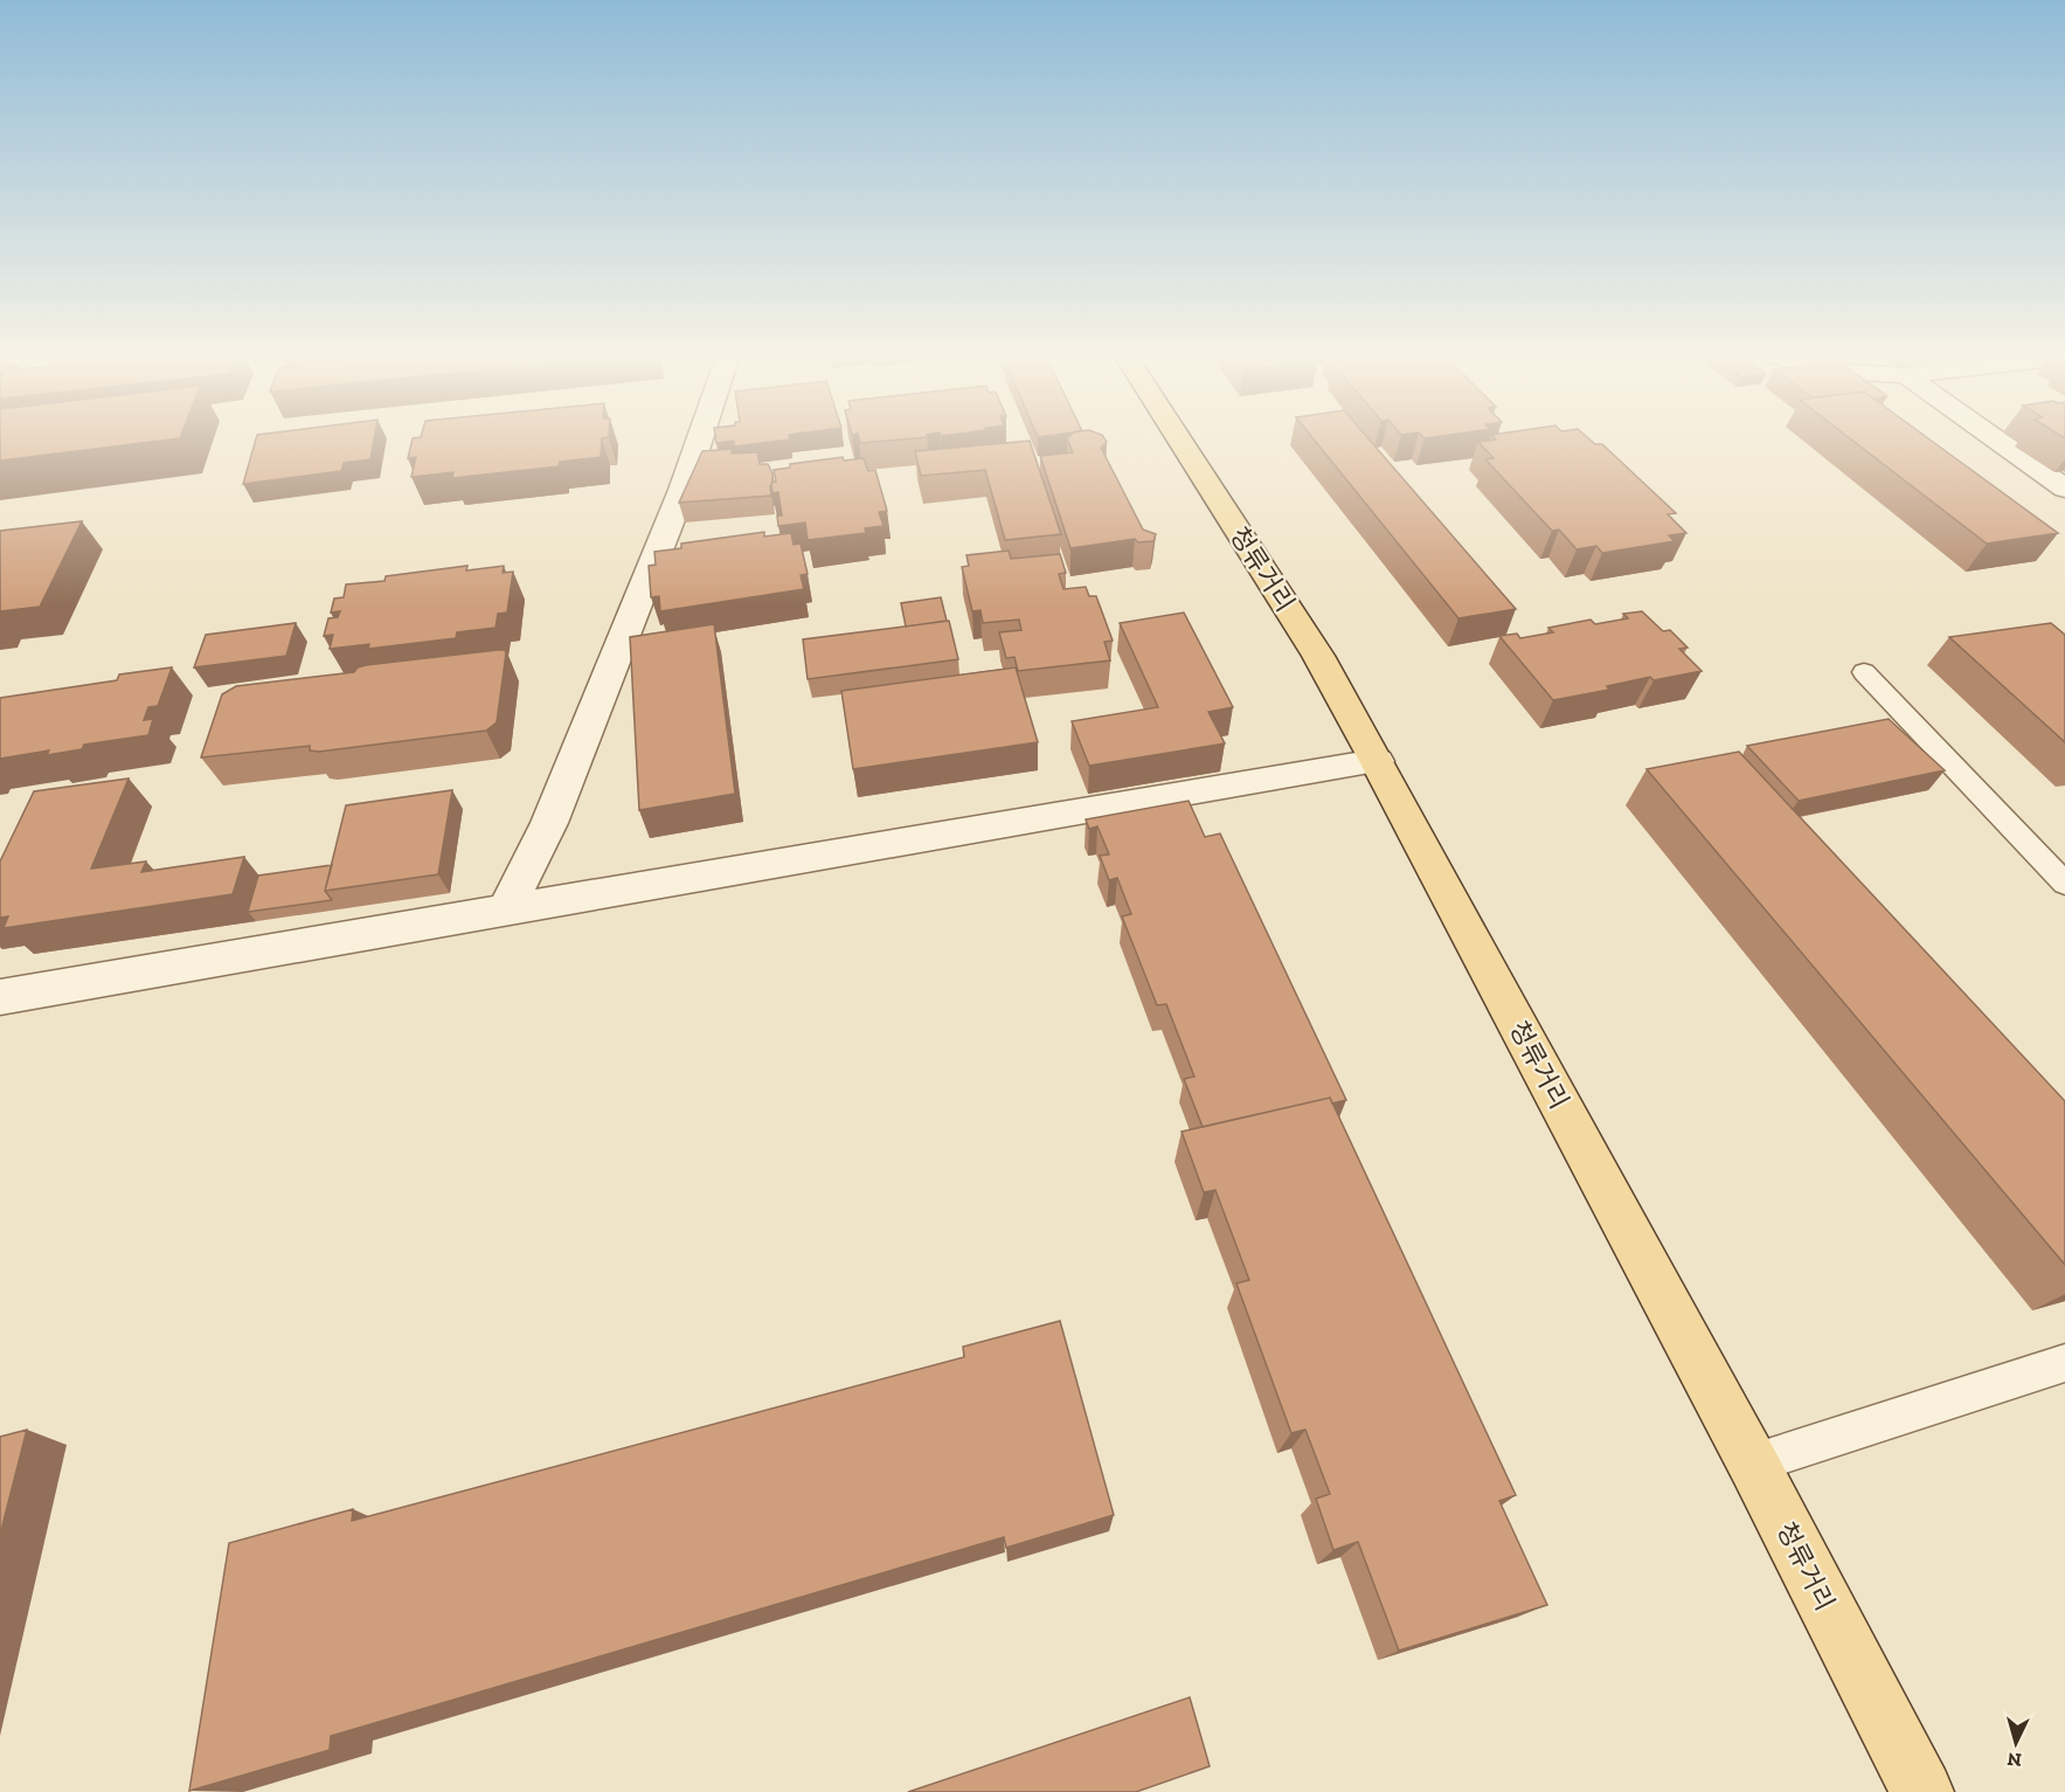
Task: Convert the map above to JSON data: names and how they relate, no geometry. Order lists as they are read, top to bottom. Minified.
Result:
{"streets":{"main road":["청류거리"]},"north":"bottom"}
